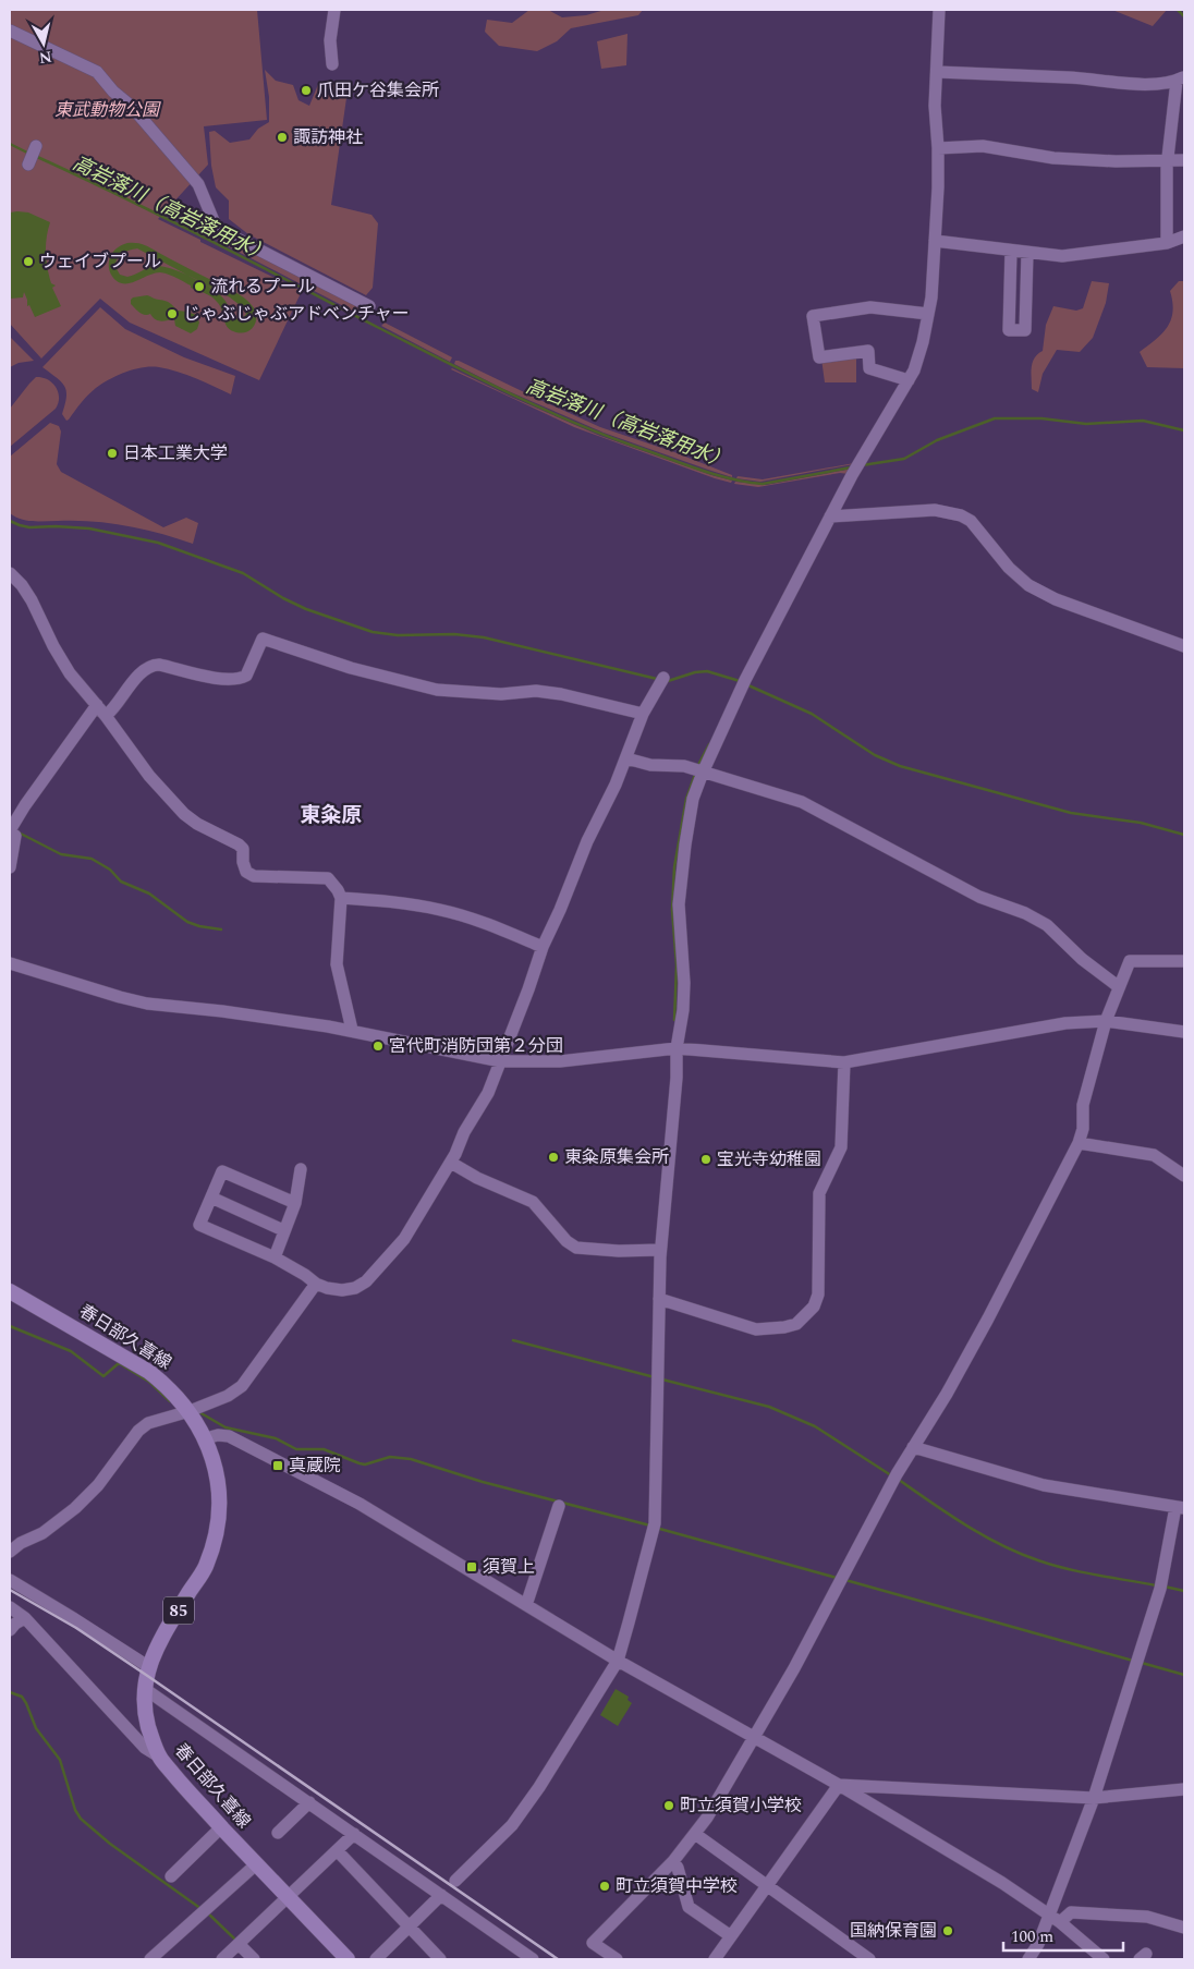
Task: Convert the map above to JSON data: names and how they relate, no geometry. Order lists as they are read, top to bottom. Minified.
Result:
{"streets":{"main road":["春日部久喜線","85"]},"districts":["東粂原"],"water":["高岩落川（高岩落用水）"],"parks":["東武動物公園"],"places":{"other":["爪田ケ谷集会所","諏訪神社","ウェイブプール","流れるプール","じゃぶじゃぶアドベンチャー","日本工業大学","宮代町消防団第２分団","東粂原集会所","宝光寺幼稚園","町立須賀小学校","町立須賀中学校","国納保育園"],"transit":["真蔵院","須賀上"]},"scale_bar":"100 m","north":"bottom"}
